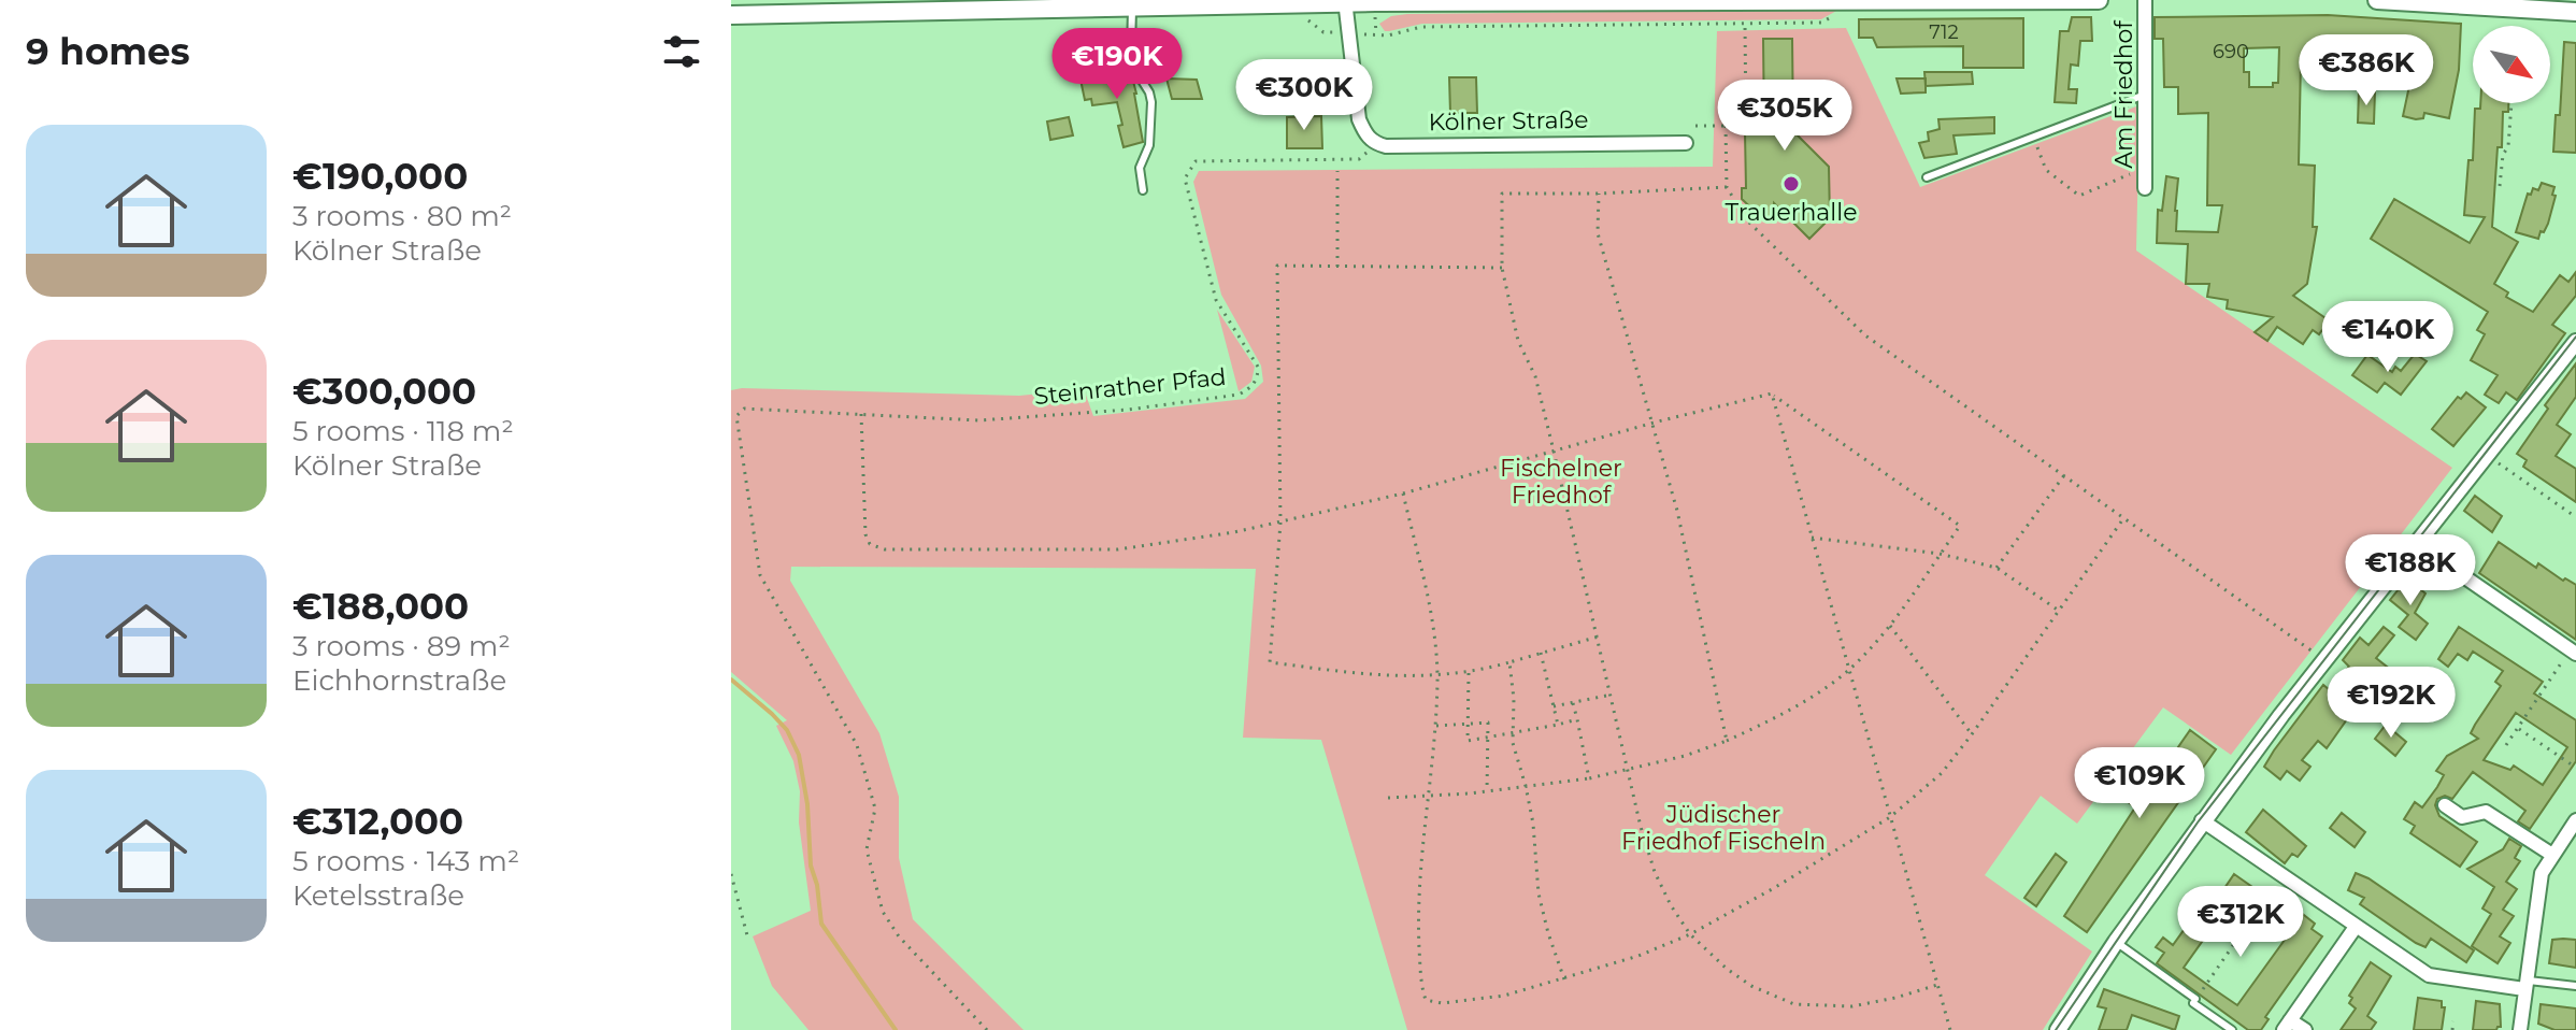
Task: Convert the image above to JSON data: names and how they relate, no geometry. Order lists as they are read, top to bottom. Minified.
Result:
{"streets":{"street":["Am Friedhof","Kölner Straße"],"path":["Steinrather Pfad"]},"crossings":[["Kölner Straße","Steinrather Pfad"]],"parks":["Fischelner Friedhof","Jüdischer Friedhof Fischeln"],"places":["Trauerhalle"],"house_numbers":["712","690"],"north":"bottom right","page":{"heading":"9 homes","price":["€190K","€386K","€300K","€305K","€140K","€188K","€192K","€109K","€312K"],"list":[{"name":"€190,000","note":"3 rooms · 80 m² · Kölner Straße"},{"name":"€300,000","note":"5 rooms · 118 m² · Kölner Straße"},{"name":"€188,000","note":"3 rooms · 89 m² · Eichhornstraße"},{"name":"€312,000","note":"5 rooms · 143 m² · Ketelsstraße"}]}}
